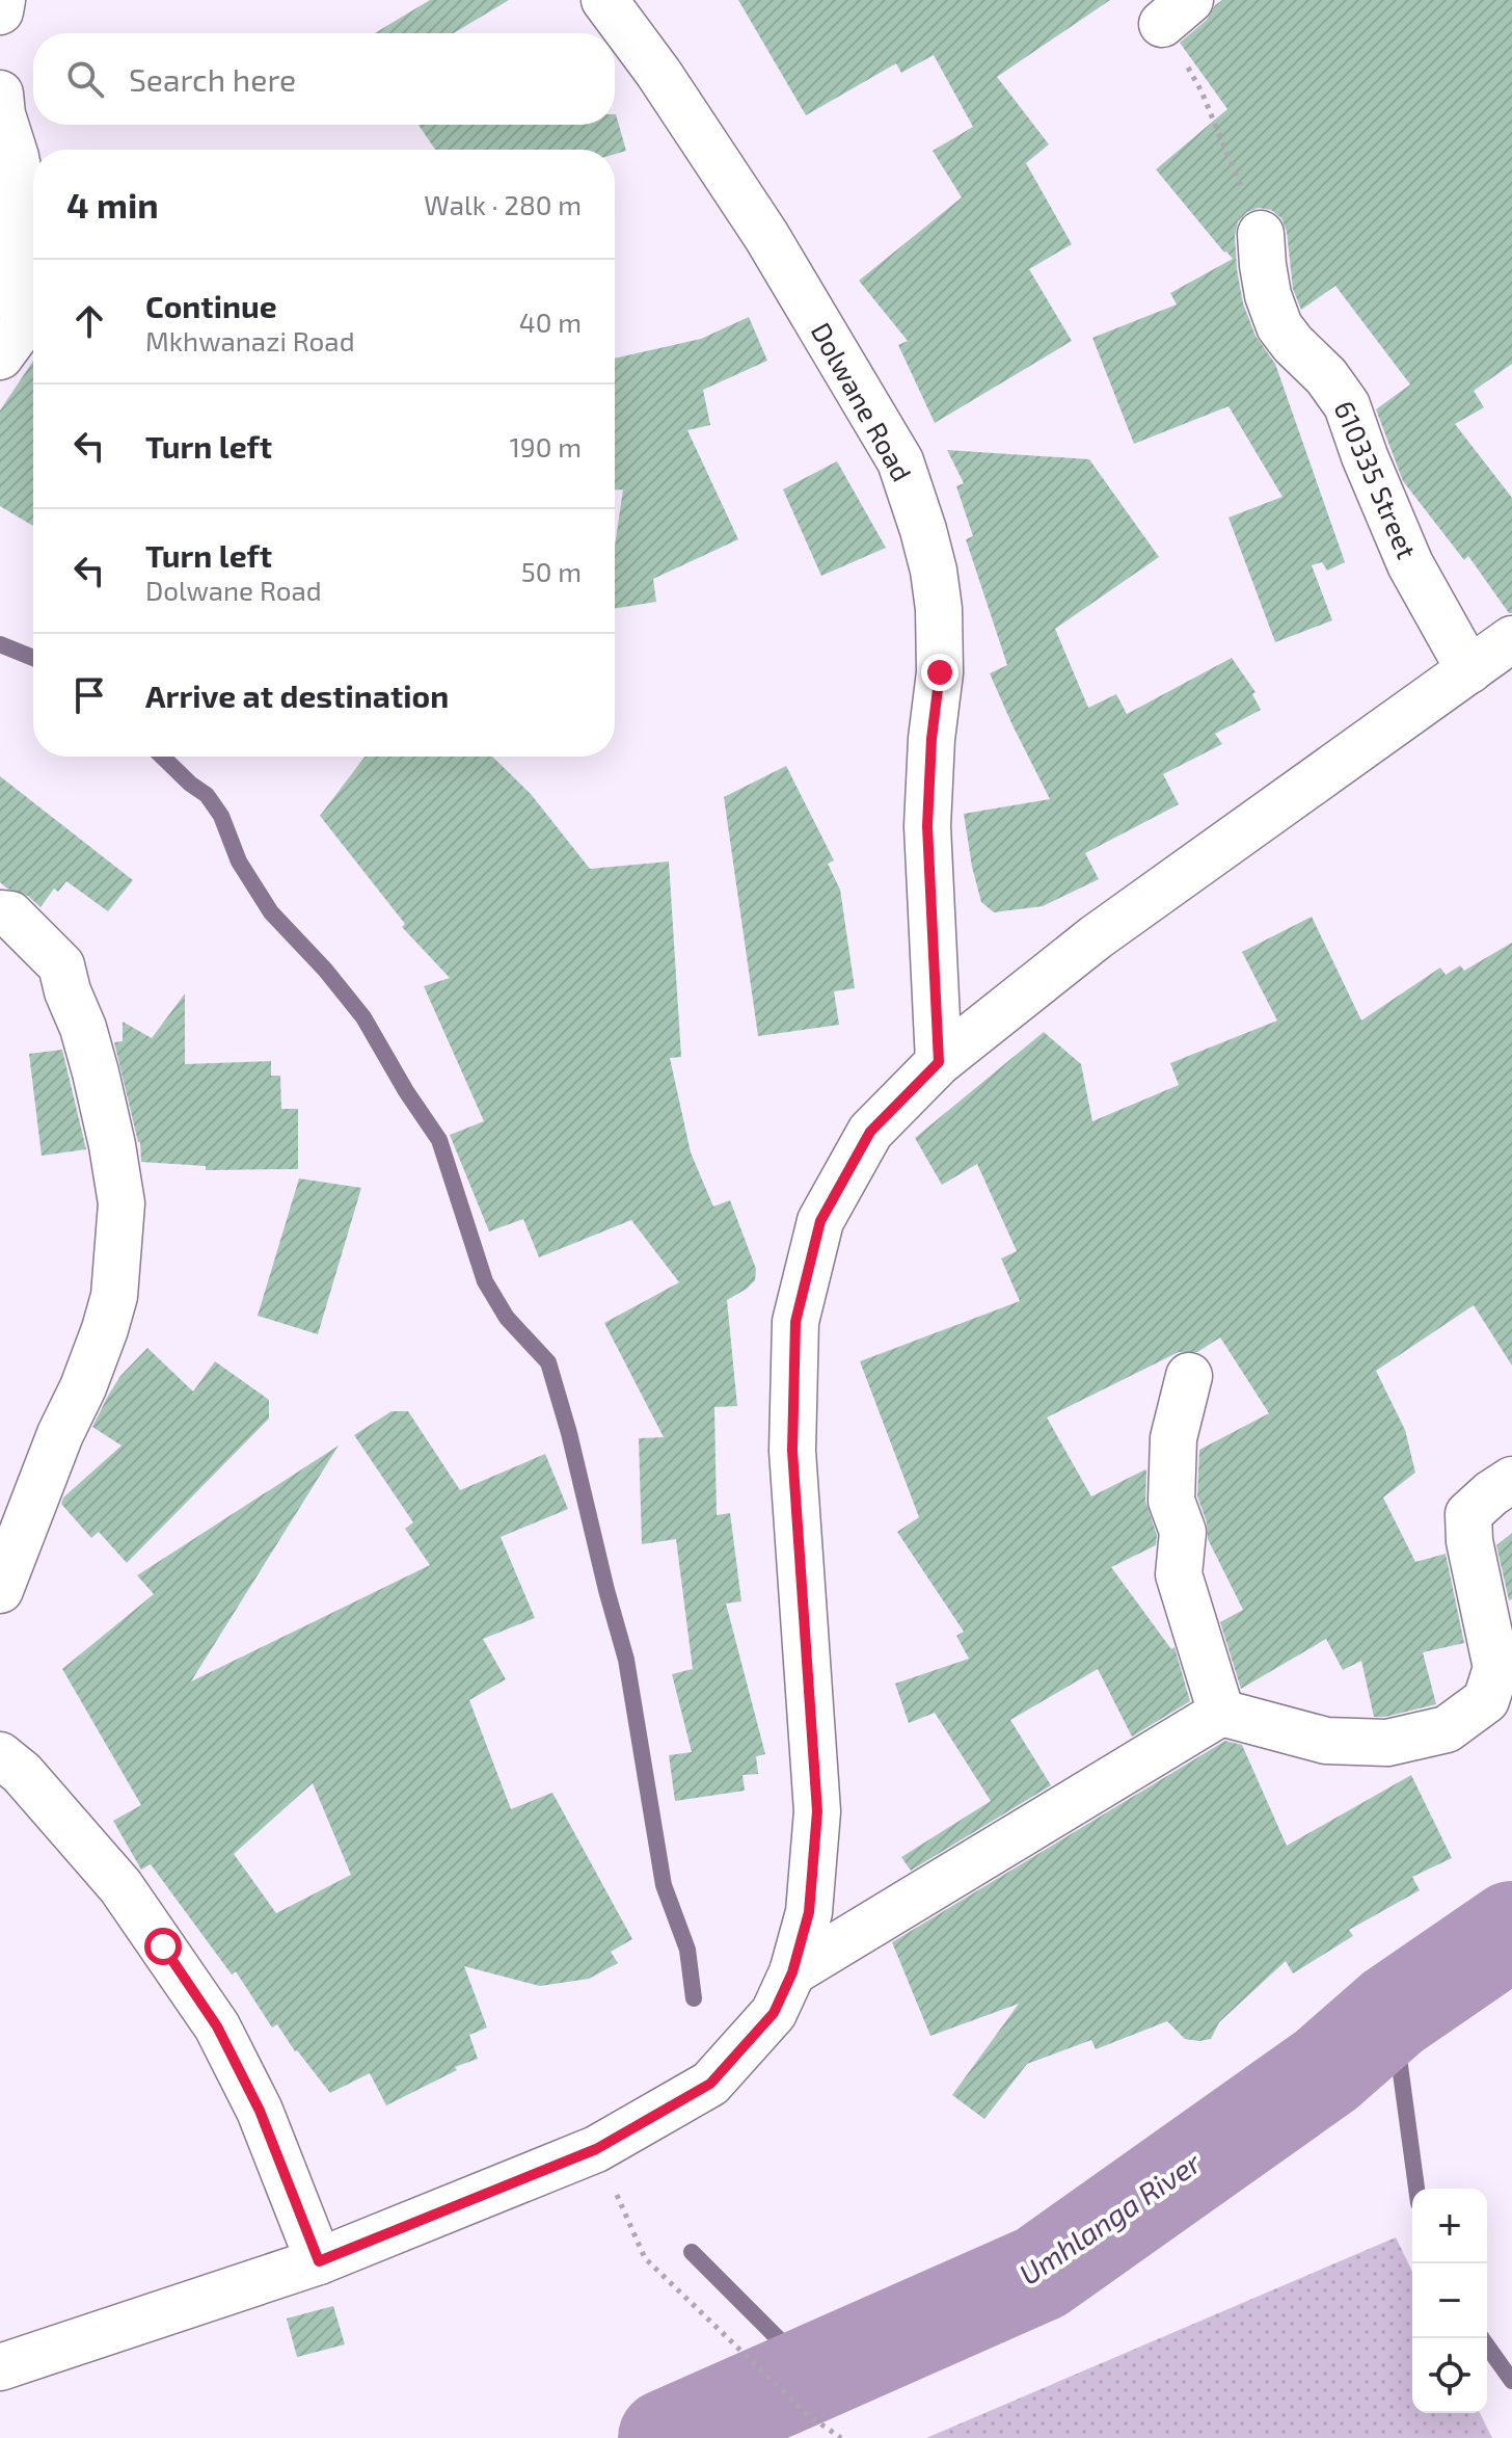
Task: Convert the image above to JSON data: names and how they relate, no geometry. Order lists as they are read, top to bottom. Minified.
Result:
{"streets":{"street":["Dolwane Road","610335 Street"]},"water":["Umhlanga River"],"page":{"search":"Search here","heading":["4 min","Walk · 280 m"],"list":[["Continue","Mkhwanazi Road","40 m"],["Turn left","190 m"],["Turn left","Dolwane Road","50 m"],"Arrive at destination"],"map_buttons":["+","−"]}}
